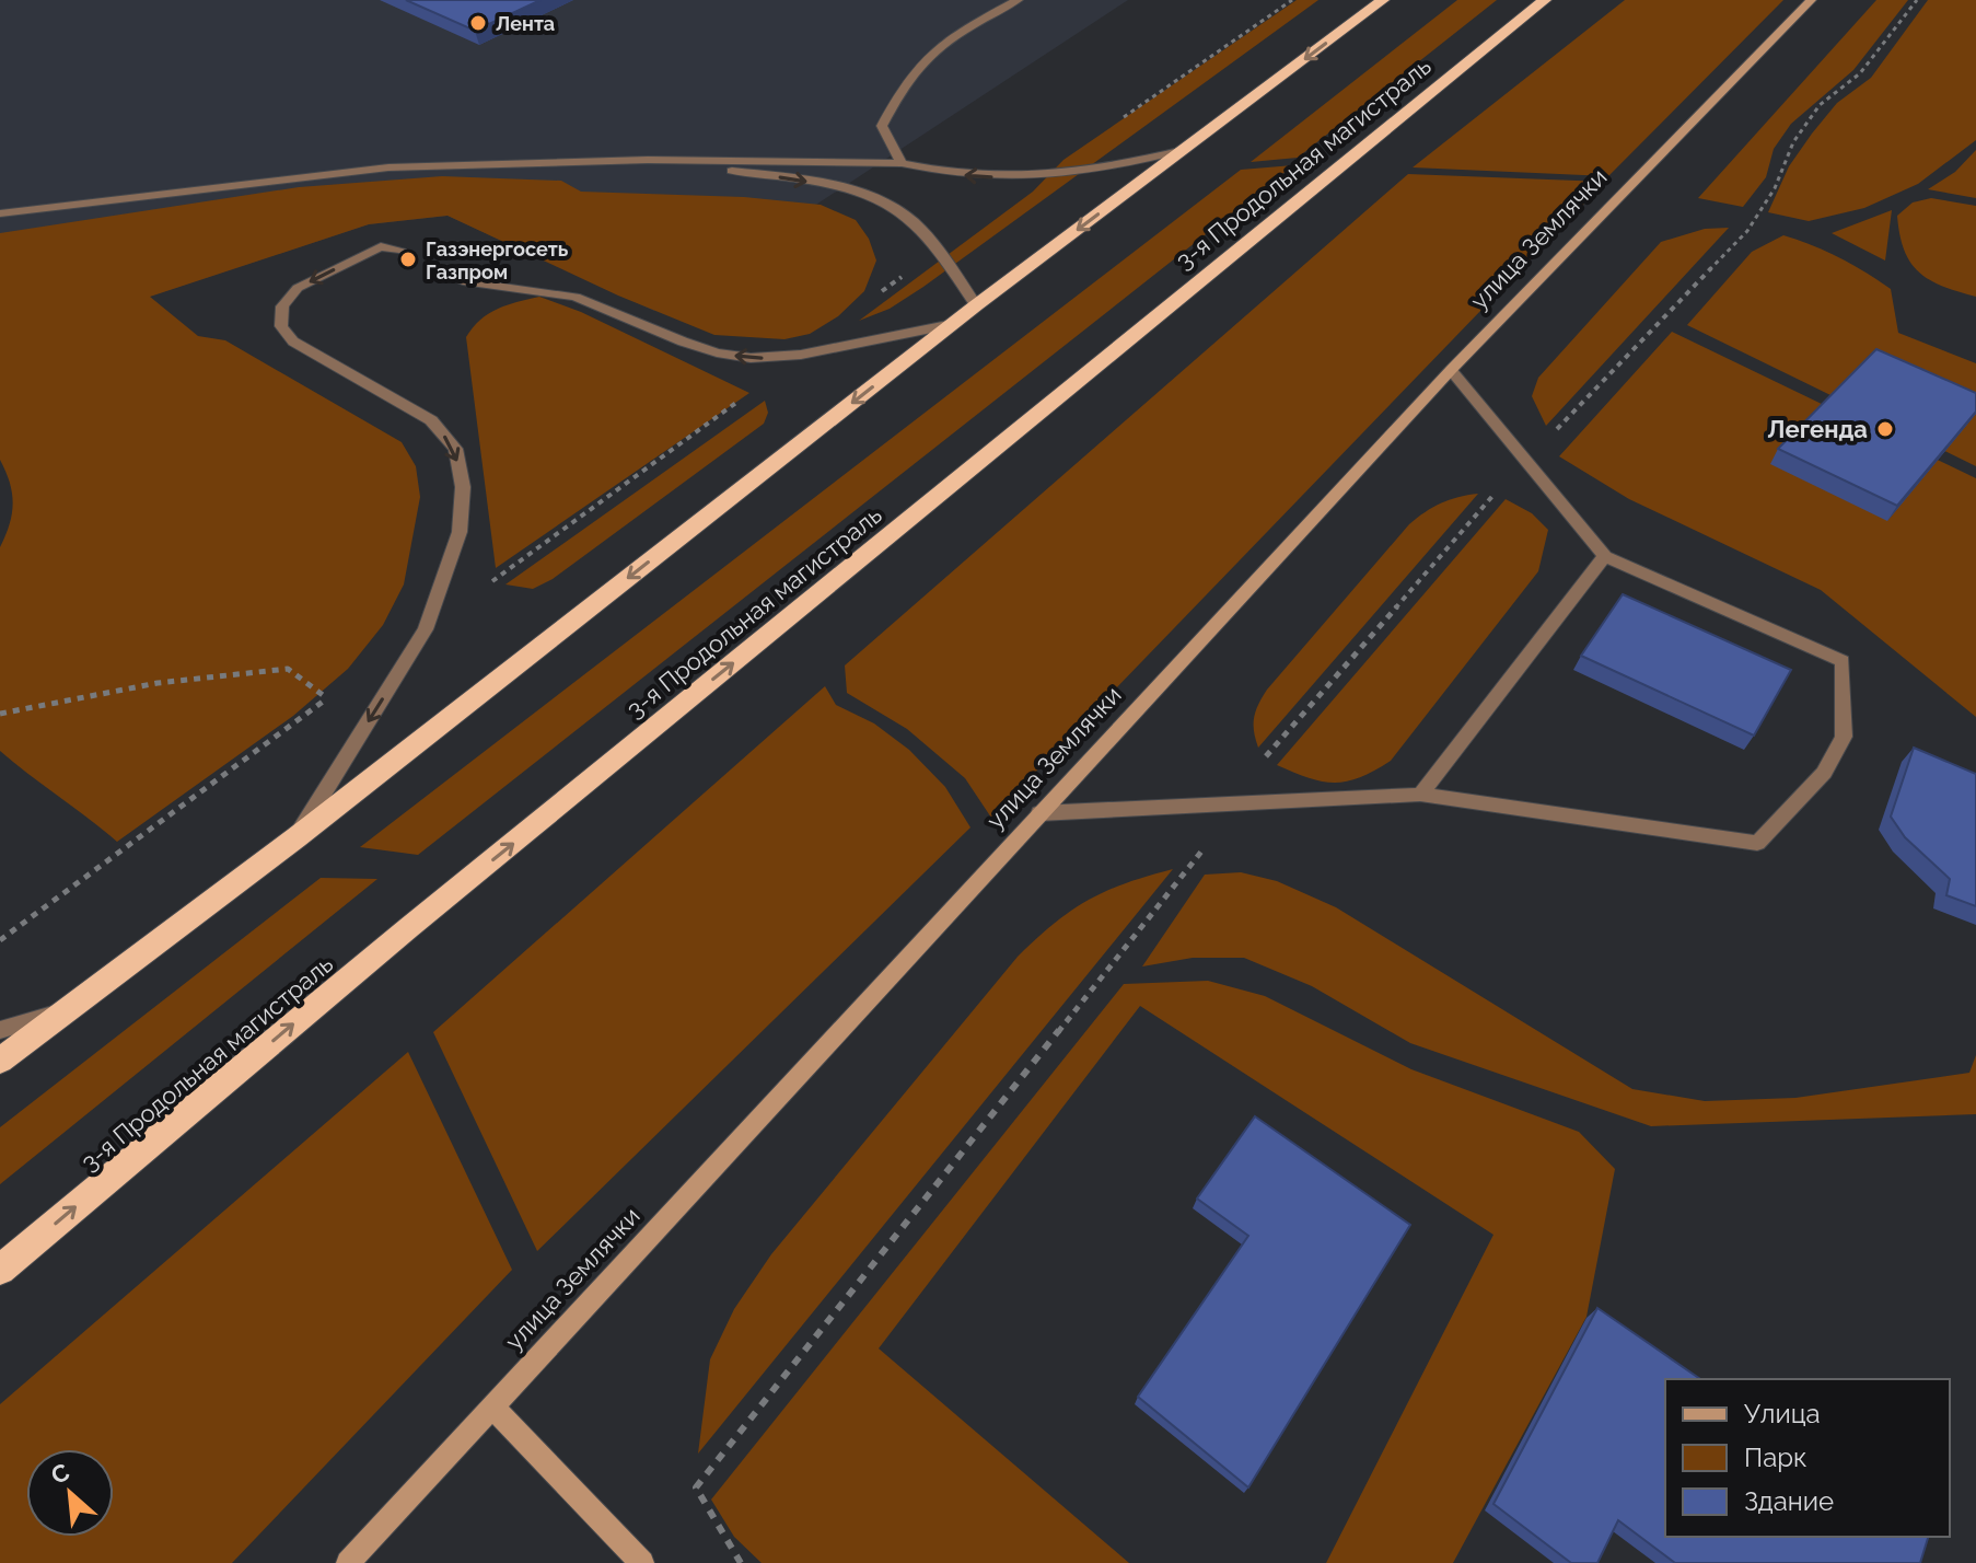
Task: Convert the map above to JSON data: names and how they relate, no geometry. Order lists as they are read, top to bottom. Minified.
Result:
{"streets":{"highway":["3-я Продольная магистраль"],"main road":["улица Землячки"]},"places":["Лента","Газэнергосеть Газпром","Легенда"],"legend":["Улица","Парк","Здание"],"north":"top left"}
